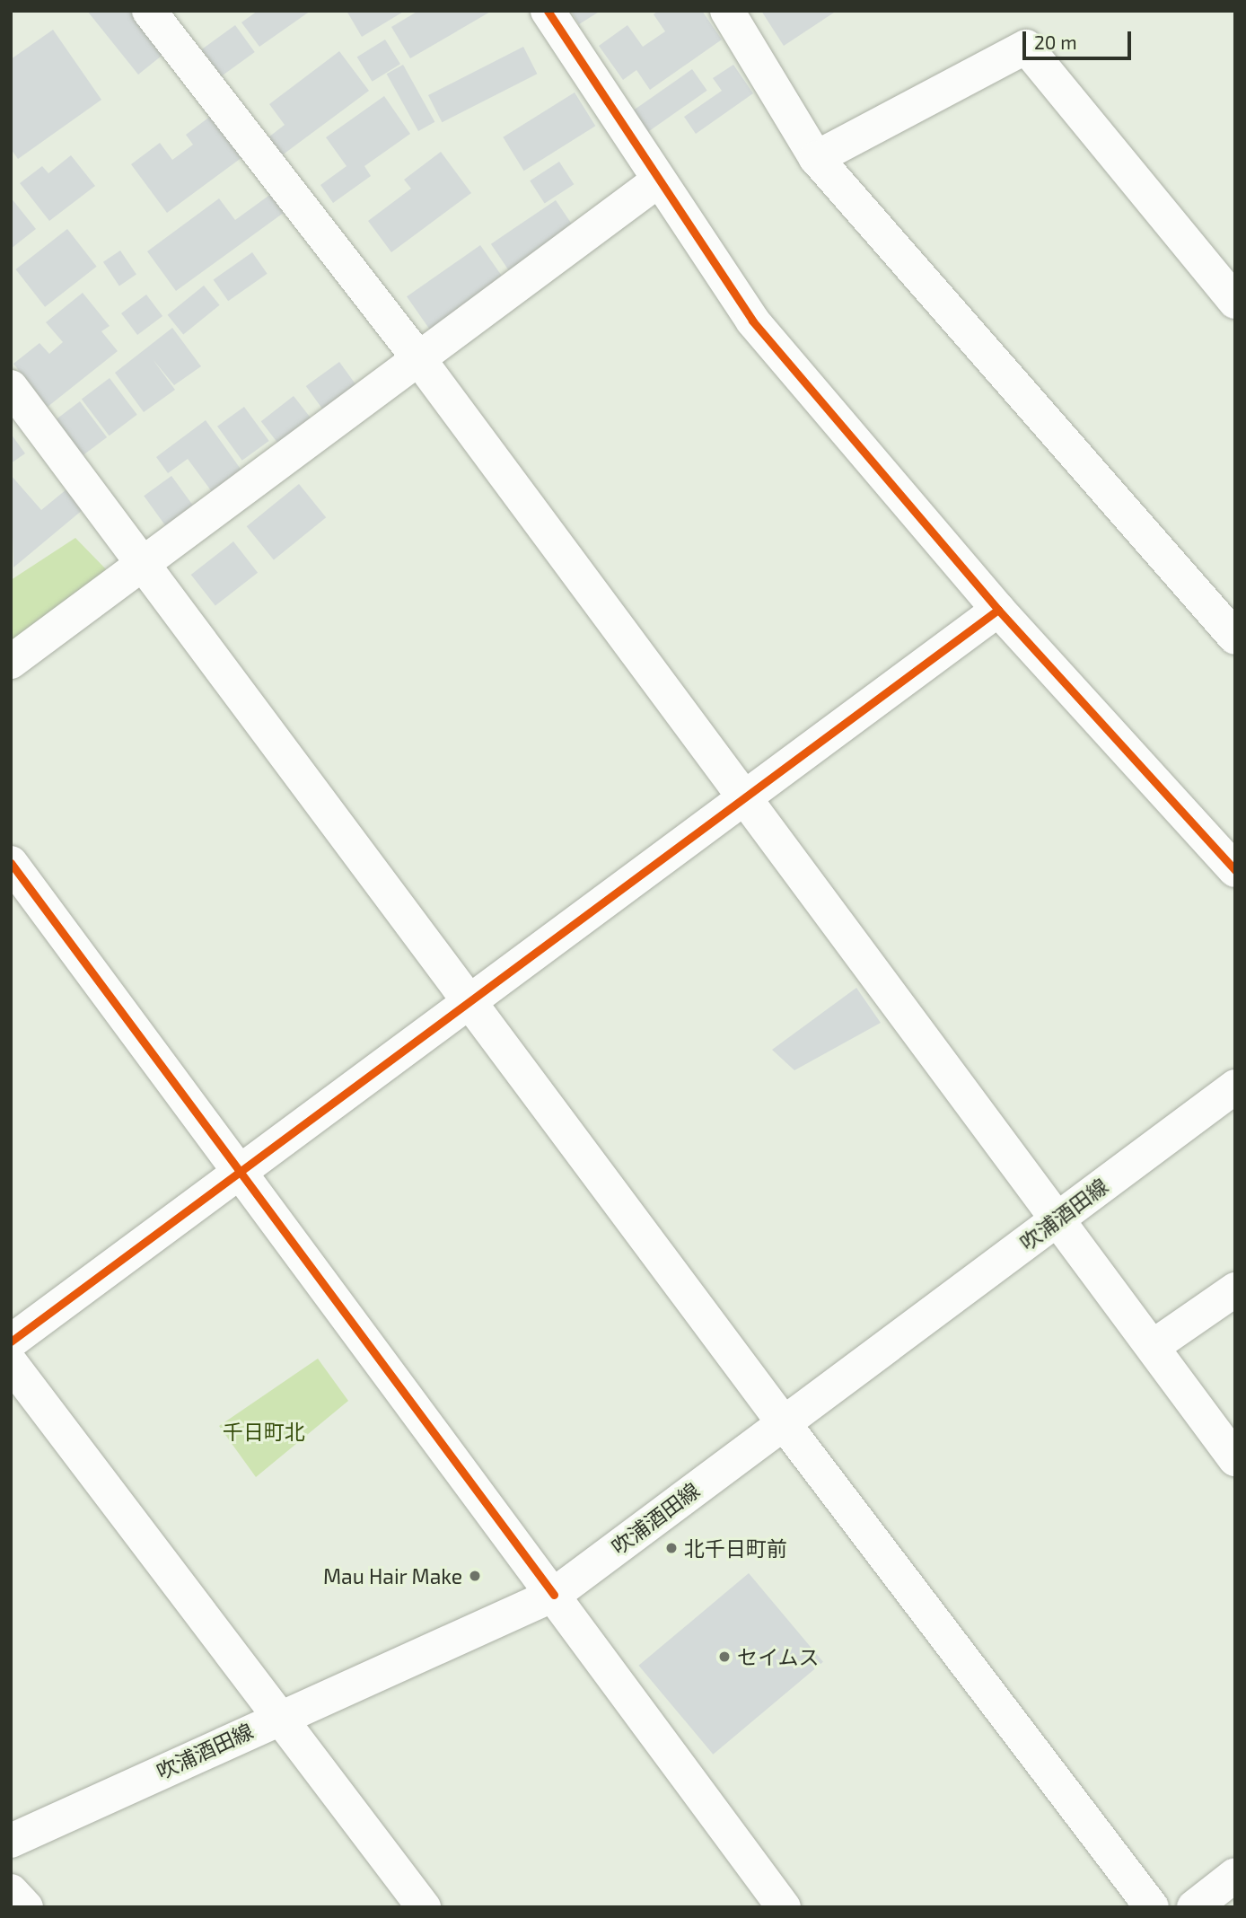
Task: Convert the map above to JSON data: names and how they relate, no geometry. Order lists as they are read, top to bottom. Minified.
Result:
{"streets":{"street":["吹浦酒田線"]},"parks":["千日町北"],"places":["北千日町前","Mau Hair Make","セイムス"],"scale_bar":"20 m"}
